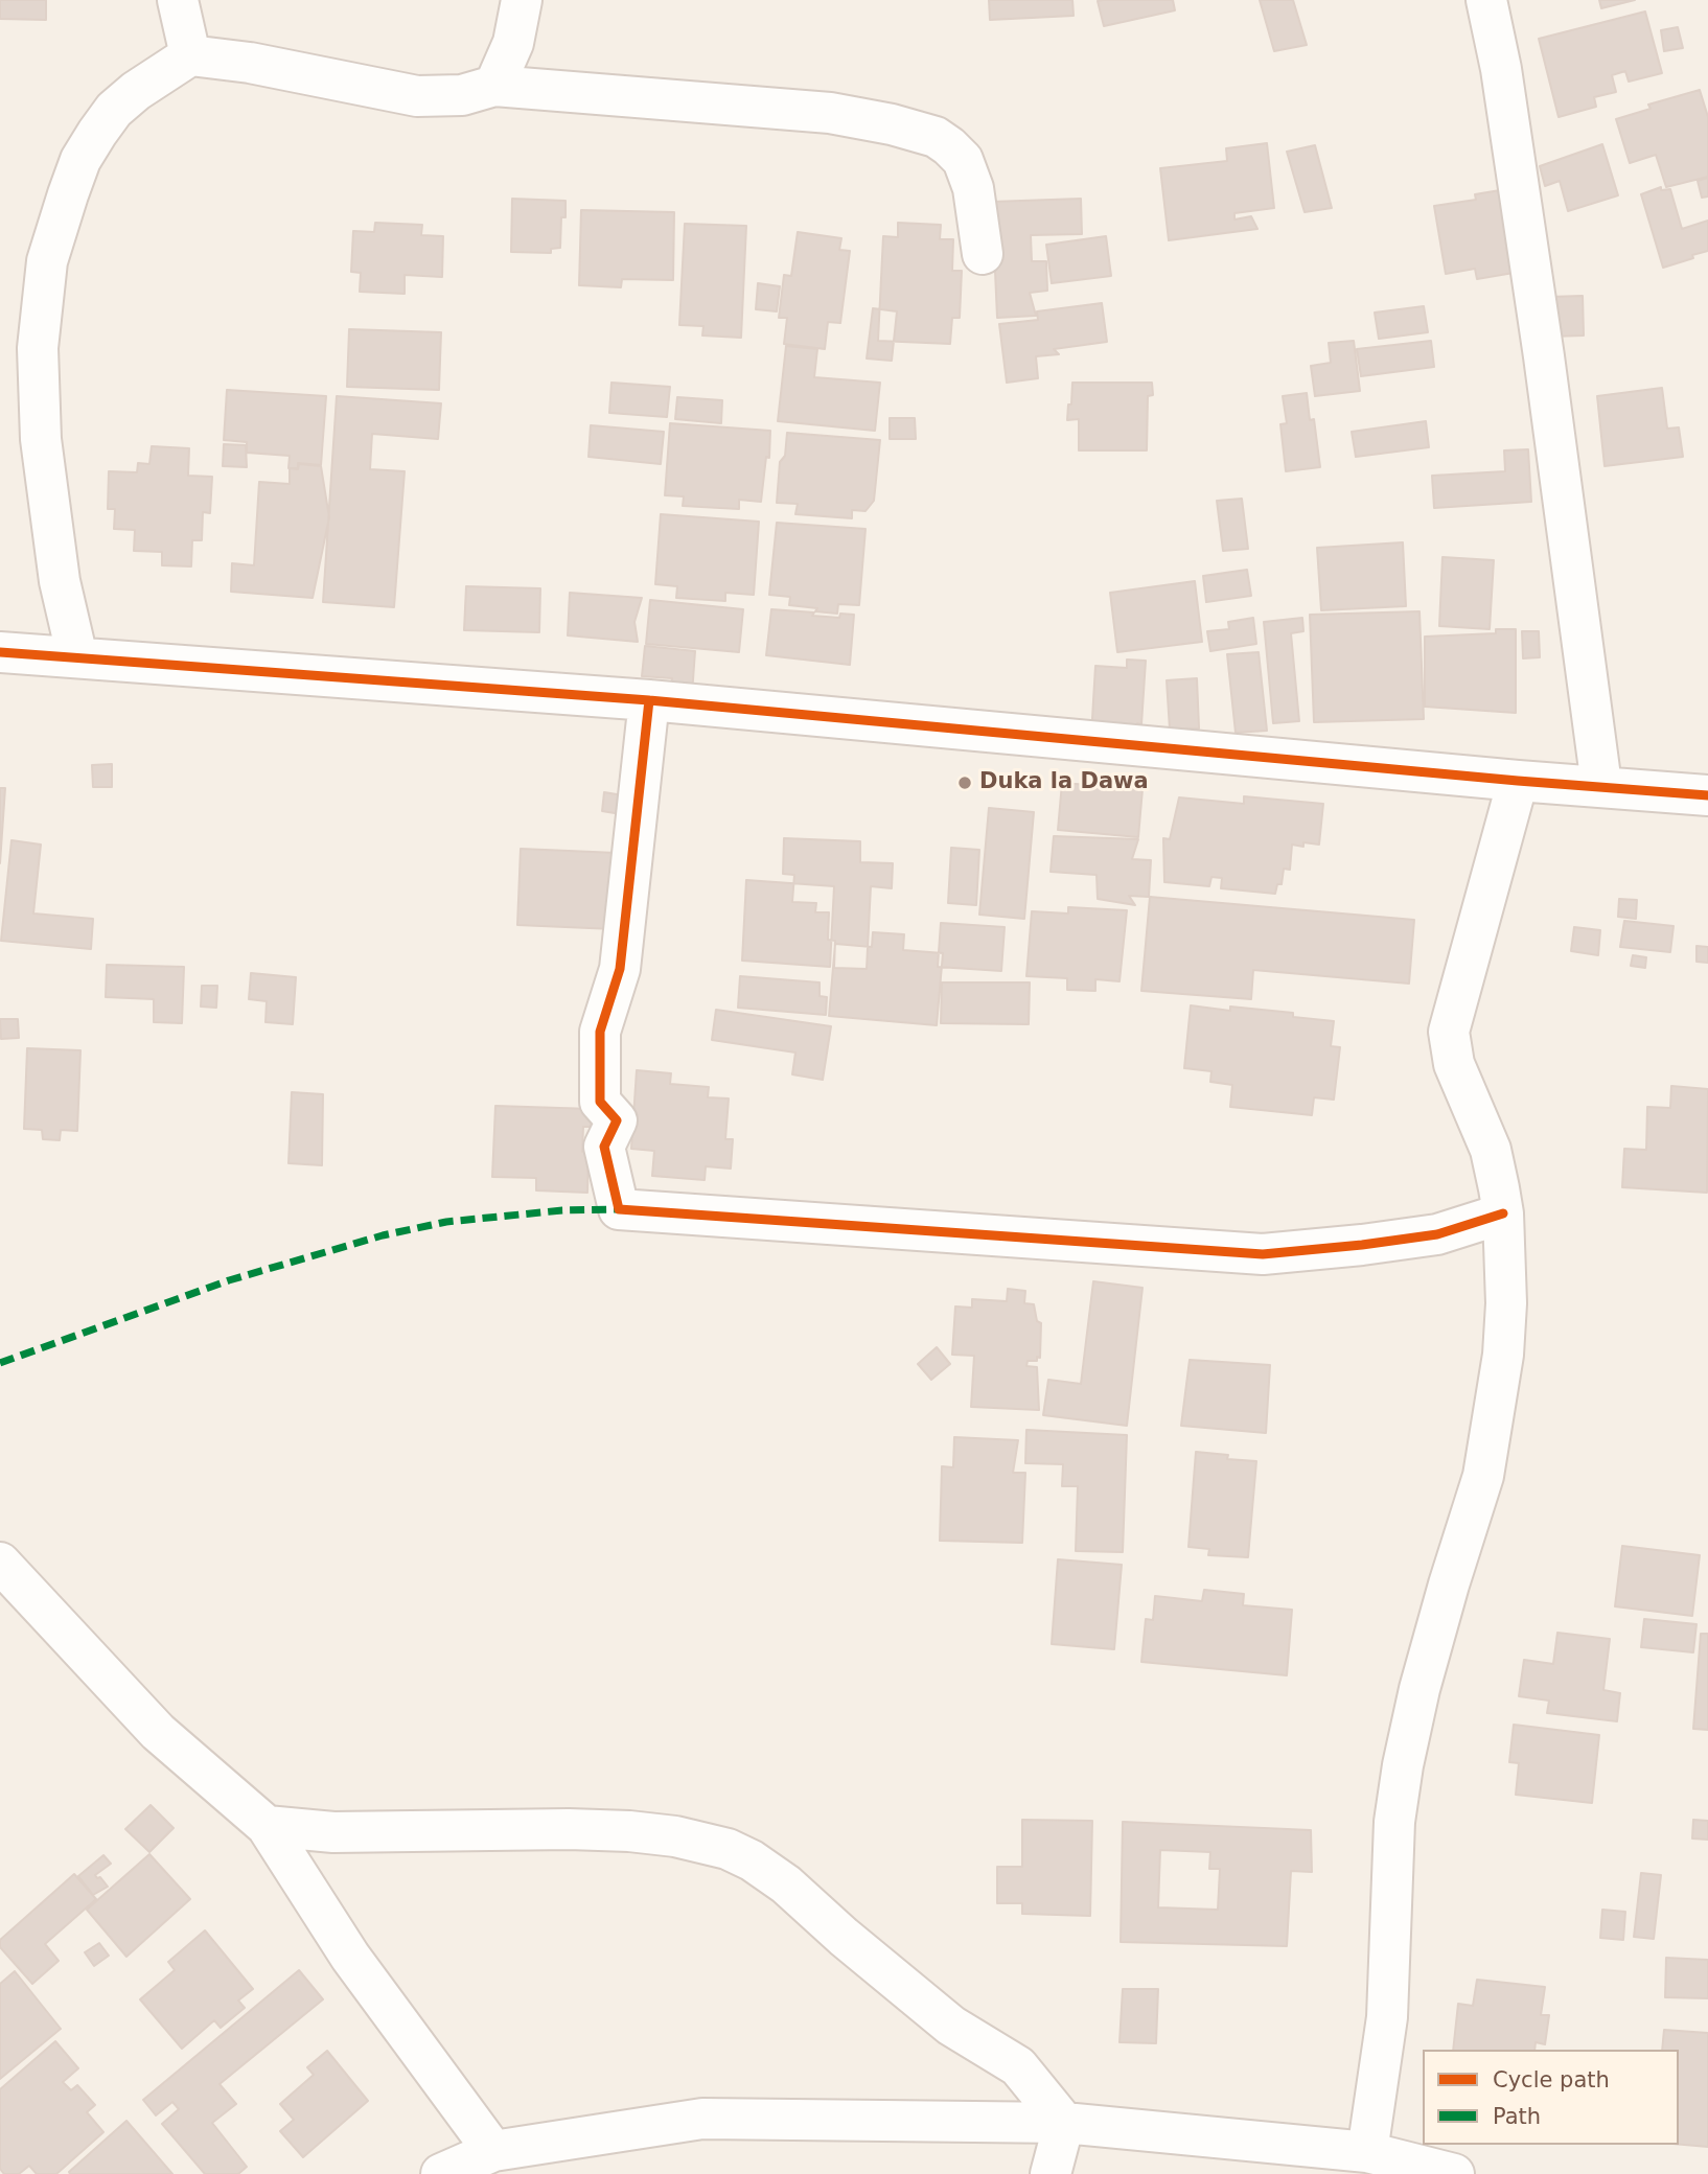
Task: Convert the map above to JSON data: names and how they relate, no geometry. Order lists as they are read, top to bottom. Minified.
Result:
{"places":["Duka la Dawa"],"legend":["Cycle path","Path"]}
